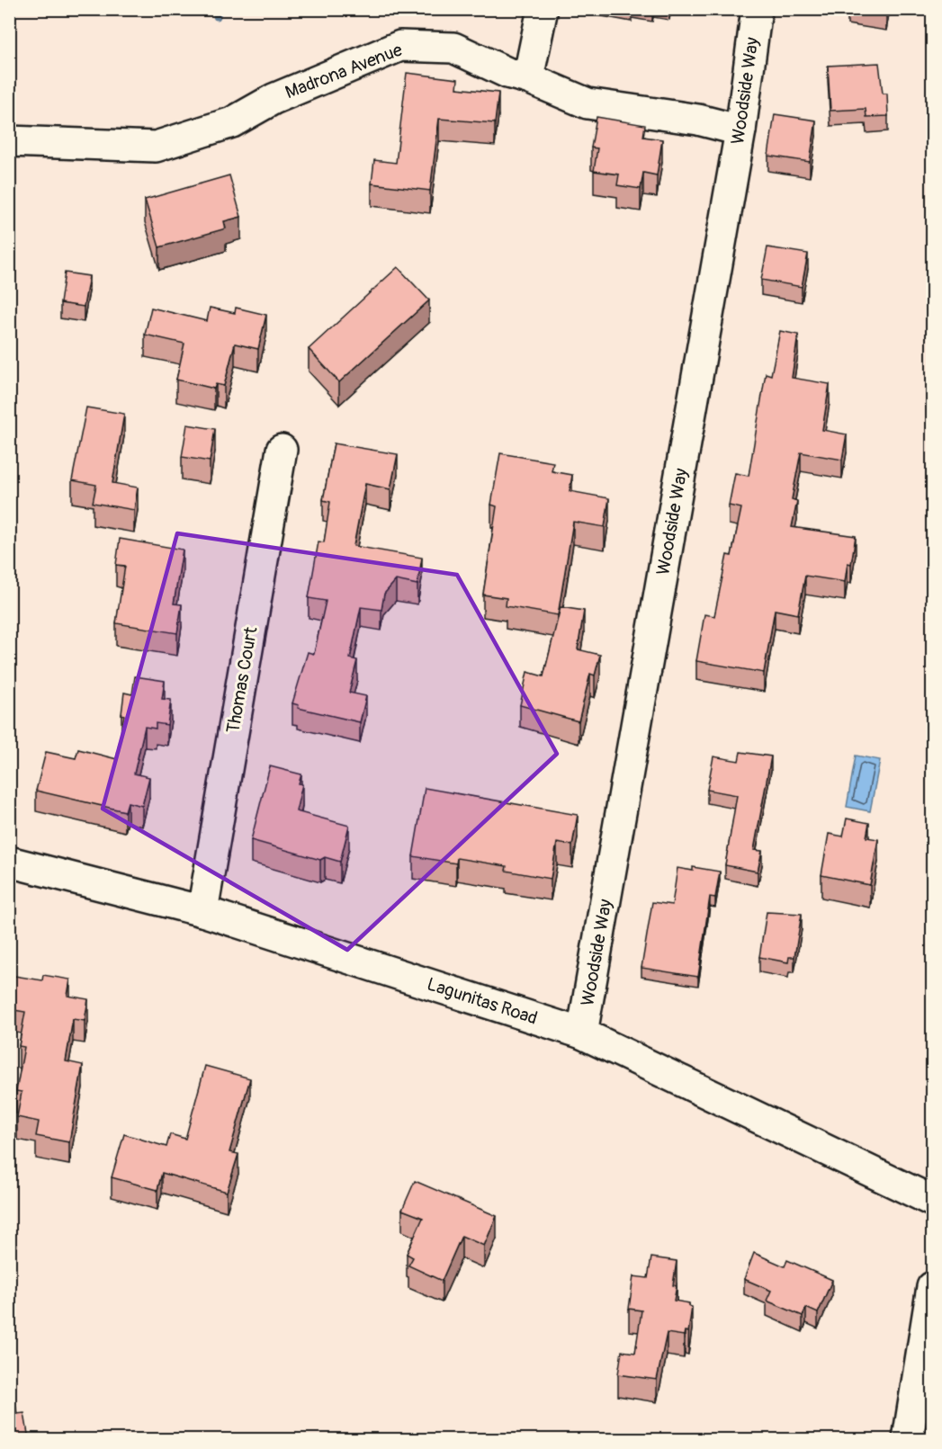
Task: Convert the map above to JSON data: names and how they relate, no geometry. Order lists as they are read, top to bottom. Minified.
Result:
{"streets":{"street":["Madrona Avenue","Woodside Way","Thomas Court","Lagunitas Road"]},"crossings":[["Madrona Avenue","Woodside Way"],["Woodside Way","Lagunitas Road"],["Thomas Court","Lagunitas Road"]]}
